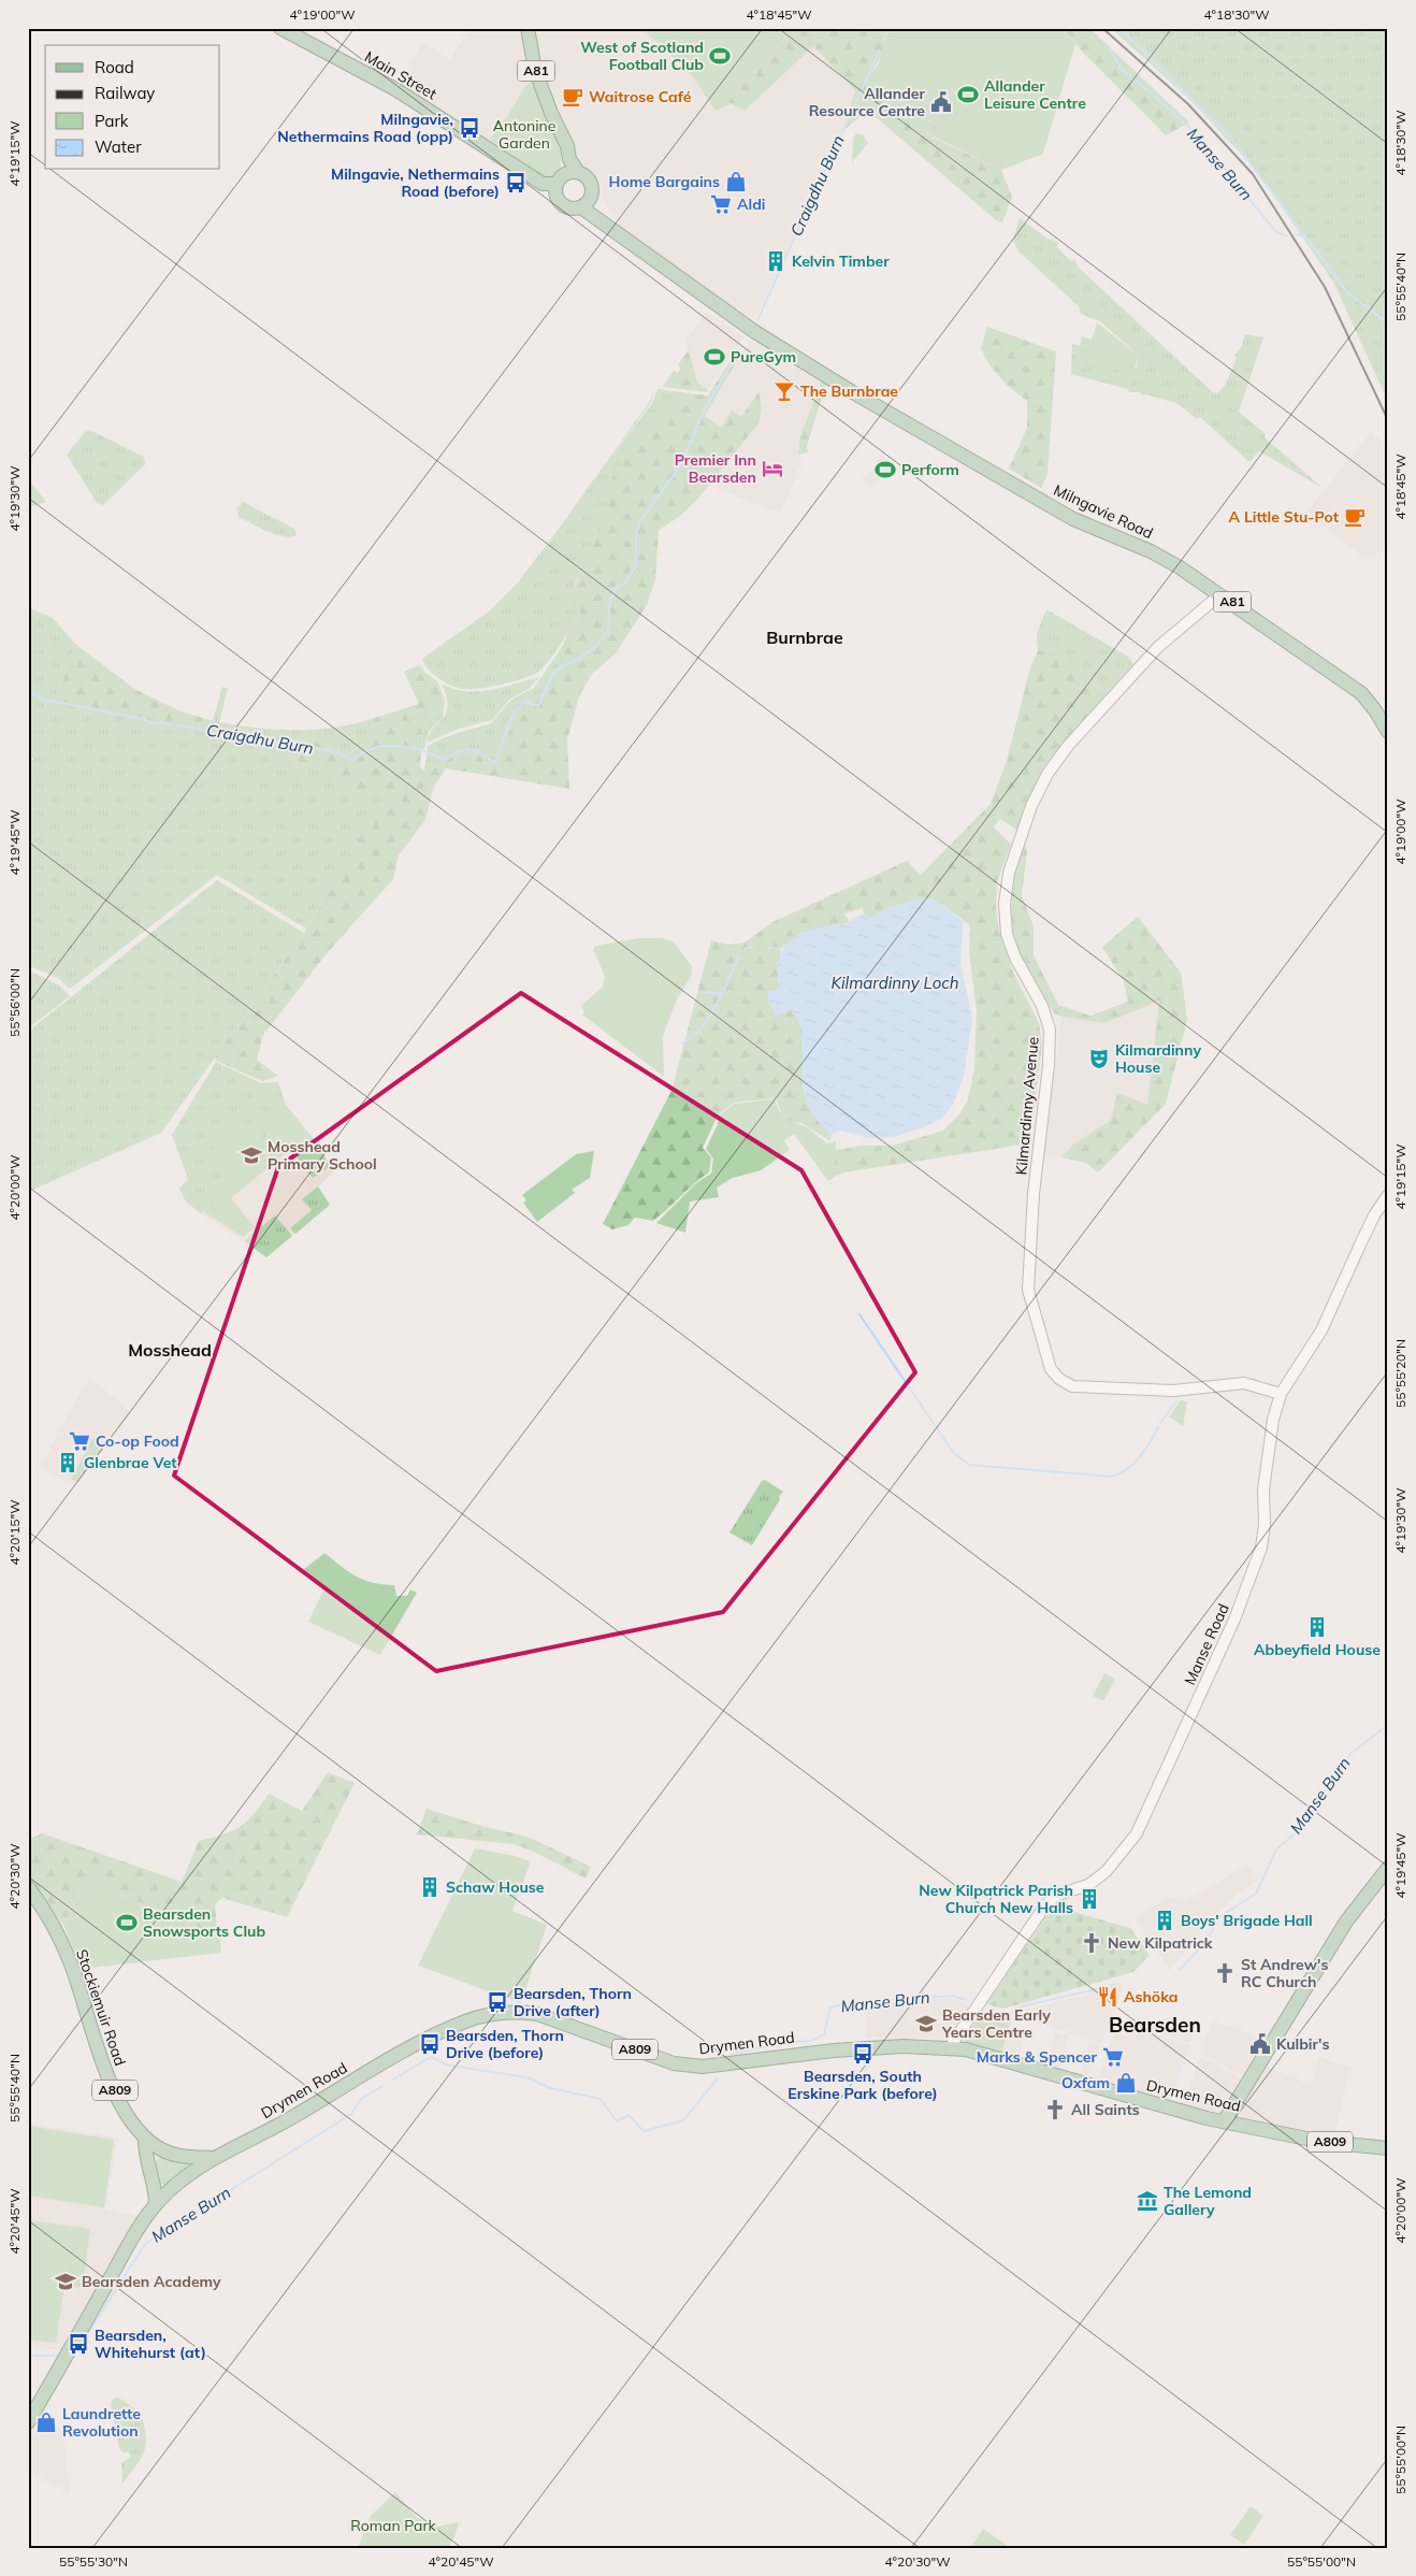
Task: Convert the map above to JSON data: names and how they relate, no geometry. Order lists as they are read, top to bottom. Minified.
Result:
{"streets":{"main road":["A81","Main Street","Milngavie Road","Stockiemuir Road","Drymen Road","A809"],"street":["Kilmardinny Avenue","Manse Road"]},"crossings":[["A81","Main Street"],["A81","Milngavie Road"],["Main Street","Milngavie Road"],["Milngavie Road","Kilmardinny Avenue"],["Kilmardinny Avenue","Manse Road"],["Manse Road","Drymen Road"],["Stockiemuir Road","A809"],["Drymen Road","A809"]],"districts":["Burnbrae","Mosshead","Bearsden"],"water":["Manse Burn","Craigdhu Burn","Kilmardinny Loch"],"parks":["Antonine Garden","Roman Park"],"places":{"sports":["West of Scotland Football Club","Allander Leisure Centre","PureGym","Perform","Bearsden Snowsports Club"],"cafe":["Waitrose Café","A Little Stu-Pot"],"public building":["Allander Resource Centre","Kulbir's"],"bus stop":["Milngavie, Nethermains Road (opp)","Milngavie, Nethermains Road (before)","Bearsden, Thorn Drive (after)","Bearsden, Thorn Drive (before)","Bearsden, South Erskine Park (before)","Bearsden, Whitehurst (at)"],"shop":["Home Bargains","Oxfam","Laundrette Revolution"],"supermarket":["Aldi","Co-op Food","Marks & Spencer"],"building":["Kelvin Timber","Glenbrae Vet","Abbeyfield House","Schaw House","New Kilpatrick Parish Church New Halls","Boys' Brigade Hall"],"bar":["The Burnbrae"],"hotel":["Premier Inn Bearsden"],"theatre":["Kilmardinny House"],"school or university":["Mosshead Primary School","Bearsden Early Years Centre","Bearsden Academy"],"church":["New Kilpatrick","St Andrew's RC Church","All Saints"],"restaurant":["Ashöka"],"museum":["The Lemond Gallery"]},"legend":["Road","Railway","Park","Water"],"coordinates":["4°19'00\"W","4°18'45\"W","4°18'30\"W","4°19'15\"W","55°55'40\"N","4°19'30\"W","4°19'45\"W","55°56'00\"N","4°20'00\"W","55°55'20\"N","4°20'15\"W","4°20'30\"W","4°20'45\"W","55°55'00\"N","55°55'30\"N"]}
